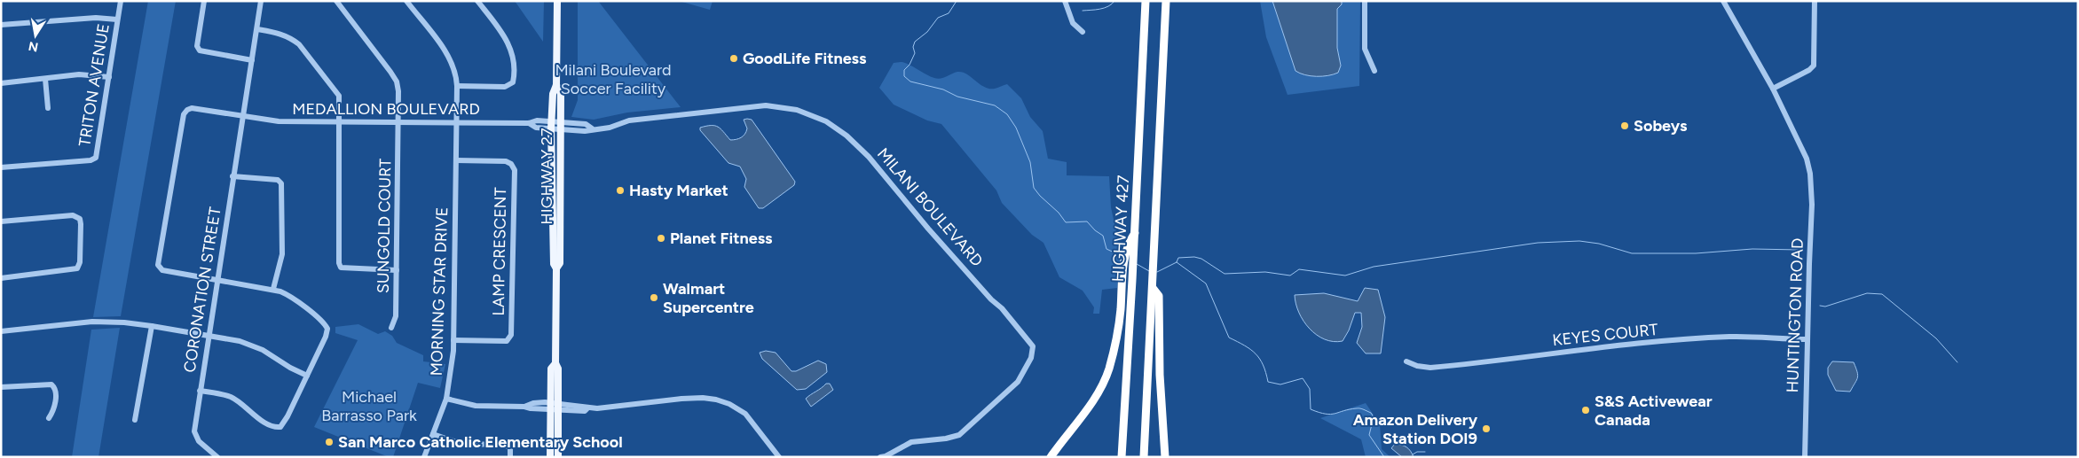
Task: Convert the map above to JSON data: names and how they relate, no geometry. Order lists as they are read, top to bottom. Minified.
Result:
{"streets":{"highway":["HIGHWAY 427"],"main road":["HIGHWAY 27"],"street":["TRITON AVENUE","MEDALLION BOULEVARD","MILANI BOULEVARD","SUNGOLD COURT","LAMP CRESCENT","CORONATION STREET","MORNING STAR DRIVE","HUNTINGTON ROAD","KEYES COURT"]},"crossings":[["MEDALLION BOULEVARD","HIGHWAY 27"],["MEDALLION BOULEVARD","MILANI BOULEVARD"],["MEDALLION BOULEVARD","SUNGOLD COURT"],["MEDALLION BOULEVARD","CORONATION STREET"],["MEDALLION BOULEVARD","MORNING STAR DRIVE"],["HIGHWAY 27","MILANI BOULEVARD"],["LAMP CRESCENT","MORNING STAR DRIVE"],["HUNTINGTON ROAD","KEYES COURT"]],"parks":["Milani Boulevard Soccer Facility","Michael Barrasso Park"],"places":["GoodLife Fitness","Sobeys","Hasty Market","Planet Fitness","Walmart Supercentre","S&S Activewear Canada","Amazon Delivery Station DOI9","San Marco Catholic Elementary School"],"north":"bottom"}
